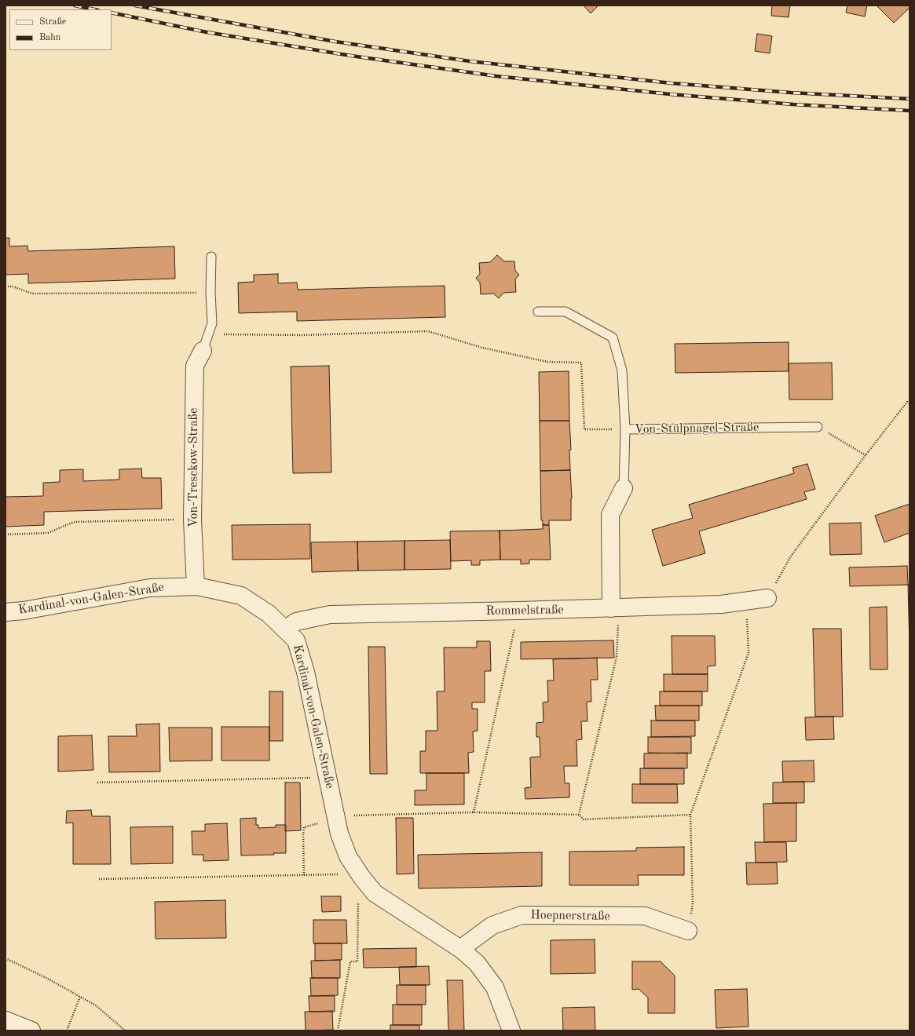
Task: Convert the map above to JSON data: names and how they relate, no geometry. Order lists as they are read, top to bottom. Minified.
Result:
{"streets":{"street":["Von-Stülpnagel-Straße","Von-Tresckow-Straße","Kardinal-von-Galen-Straße","Rommelstraße","Hoepnerstraße"]},"crossings":[["Von-Stülpnagel-Straße","Rommelstraße"],["Von-Tresckow-Straße","Kardinal-von-Galen-Straße"],["Kardinal-von-Galen-Straße","Rommelstraße"],["Kardinal-von-Galen-Straße","Hoepnerstraße"]],"legend":["Straße","Bahn"]}
